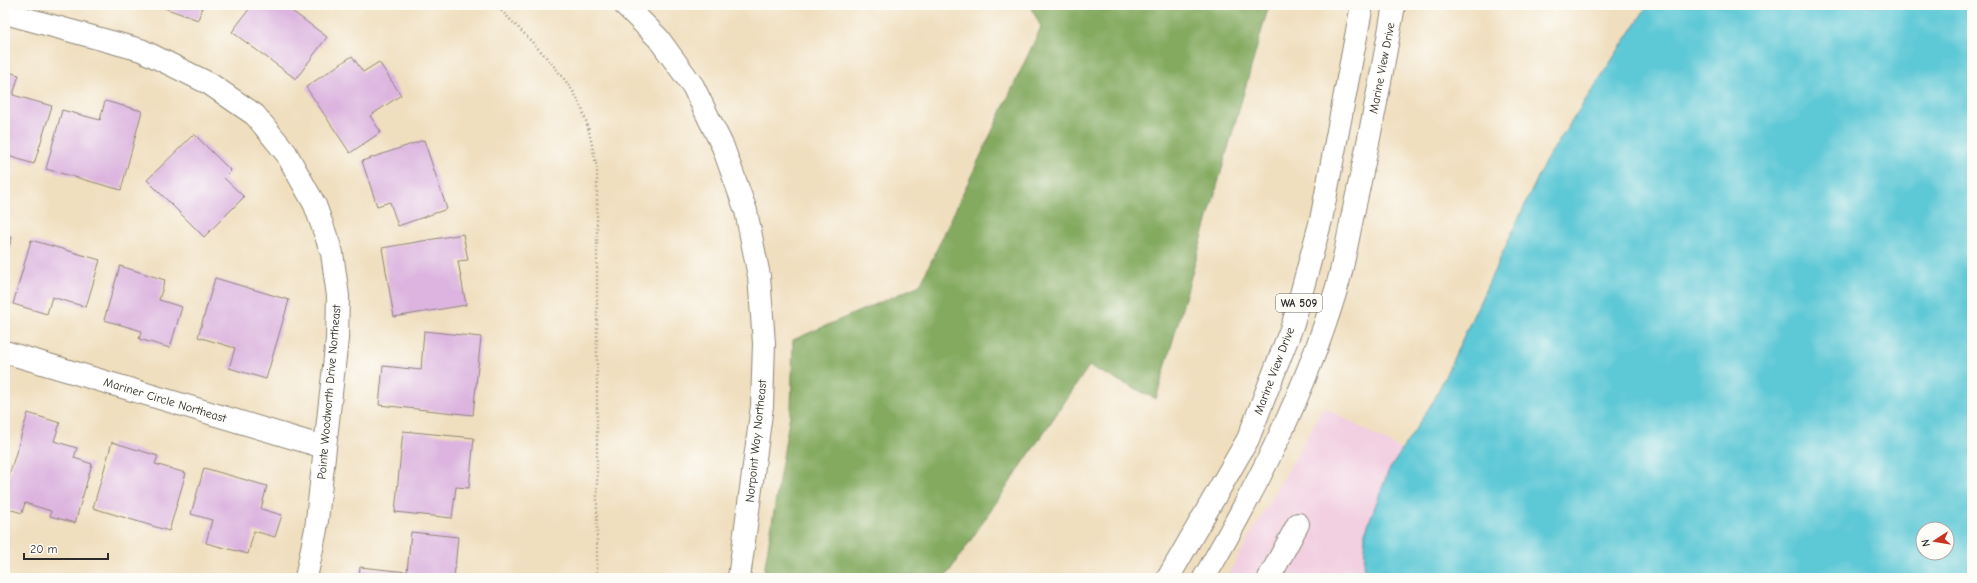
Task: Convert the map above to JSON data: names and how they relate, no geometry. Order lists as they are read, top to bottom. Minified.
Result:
{"streets":{"main road":["Marine View Drive","WA 509","Pointe Woodworth Drive Northeast","Mariner Circle Northeast","Norpoint Way Northeast"]},"crossings":[["Pointe Woodworth Drive Northeast","Mariner Circle Northeast"]],"scale_bar":"20 m","north":"left"}
